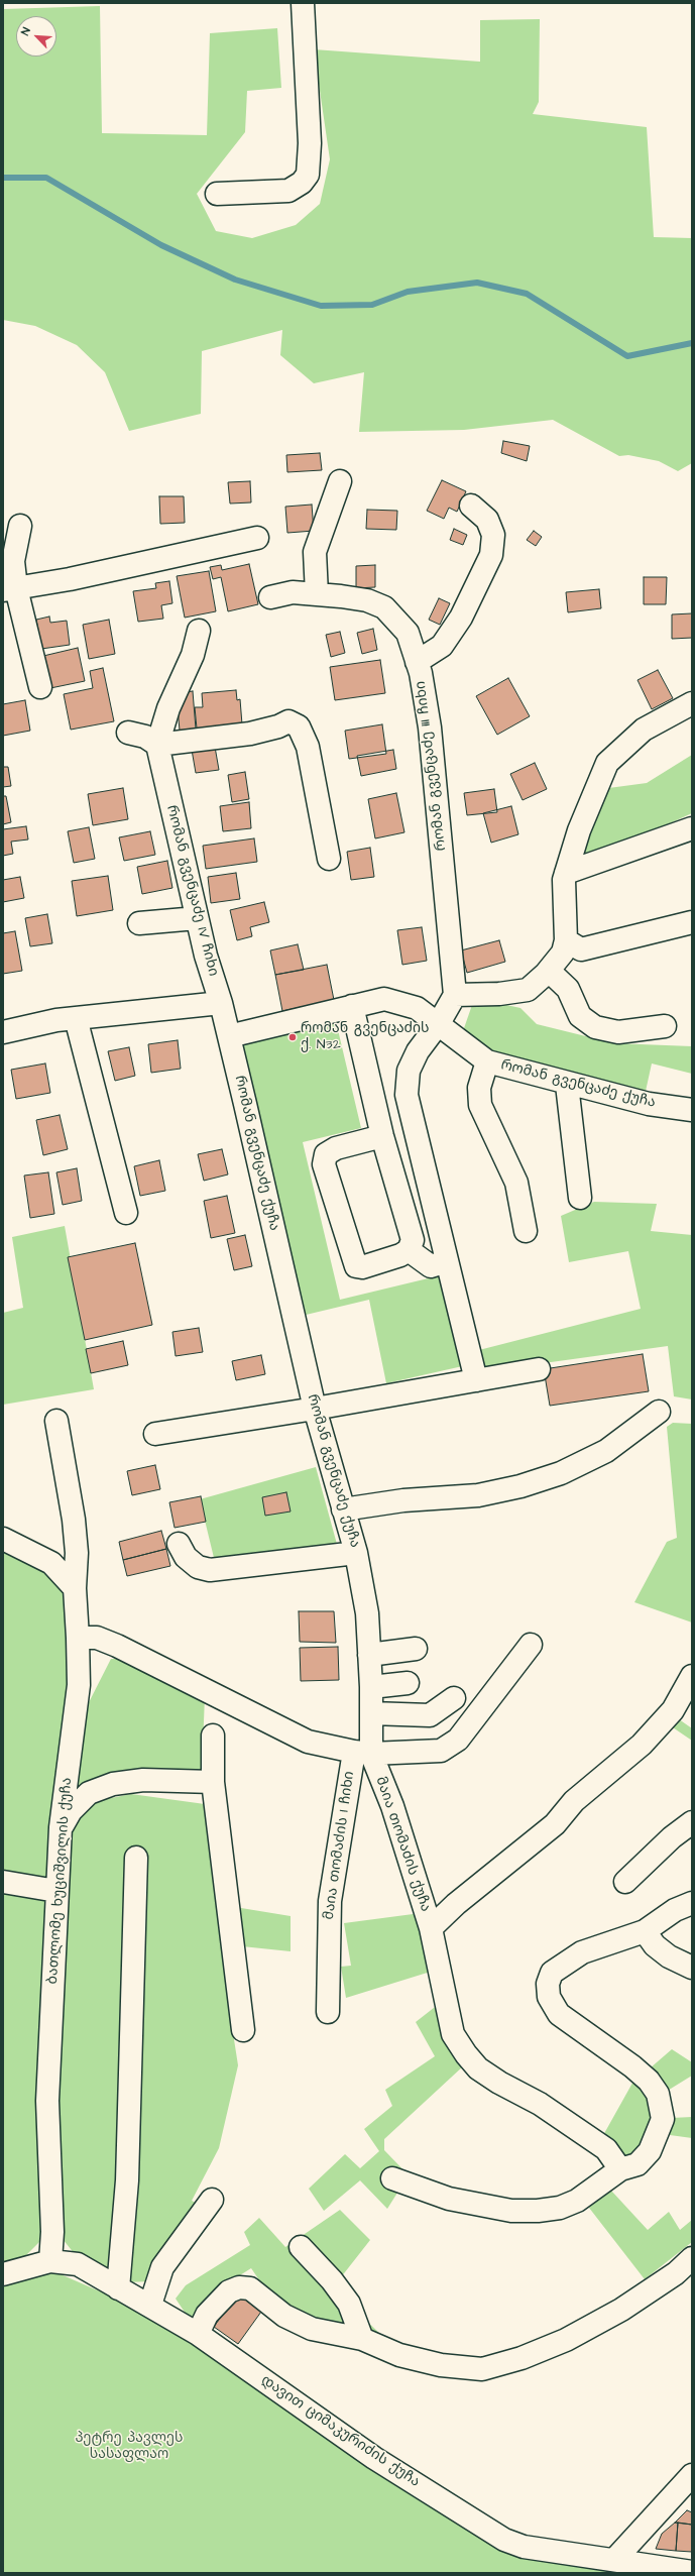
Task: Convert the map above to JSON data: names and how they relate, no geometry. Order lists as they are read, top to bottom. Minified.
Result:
{"streets":{"street":["რომან გვენცაძე III ჩიხი","რომან გვენცაძე IV ჩიხი","რომან გვენცაძე ქუჩა","მაია თომაძის ქუჩა","მაია თომაძის I ჩიხი","ბათლომე ხუციშვილის ქუჩა","დავით ციმაკურიძის ქუჩა"]},"crossings":[["რომან გვენცაძე IV ჩიხი","რომან გვენცაძე ქუჩა"],["რომან გვენცაძე ქუჩა","მაია თომაძის ქუჩა"],["რომან გვენცაძე ქუჩა","მაია თომაძის I ჩიხი"],["მაია თომაძის ქუჩა","მაია თომაძის I ჩიხი"],["ბათლომე ხუციშვილის ქუჩა","დავით ციმაკურიძის ქუჩა"]],"parks":["პეტრე პავლეს სასაფლაო"],"places":["რომან გვენცაძის ქ. N32"],"north":"top left"}
